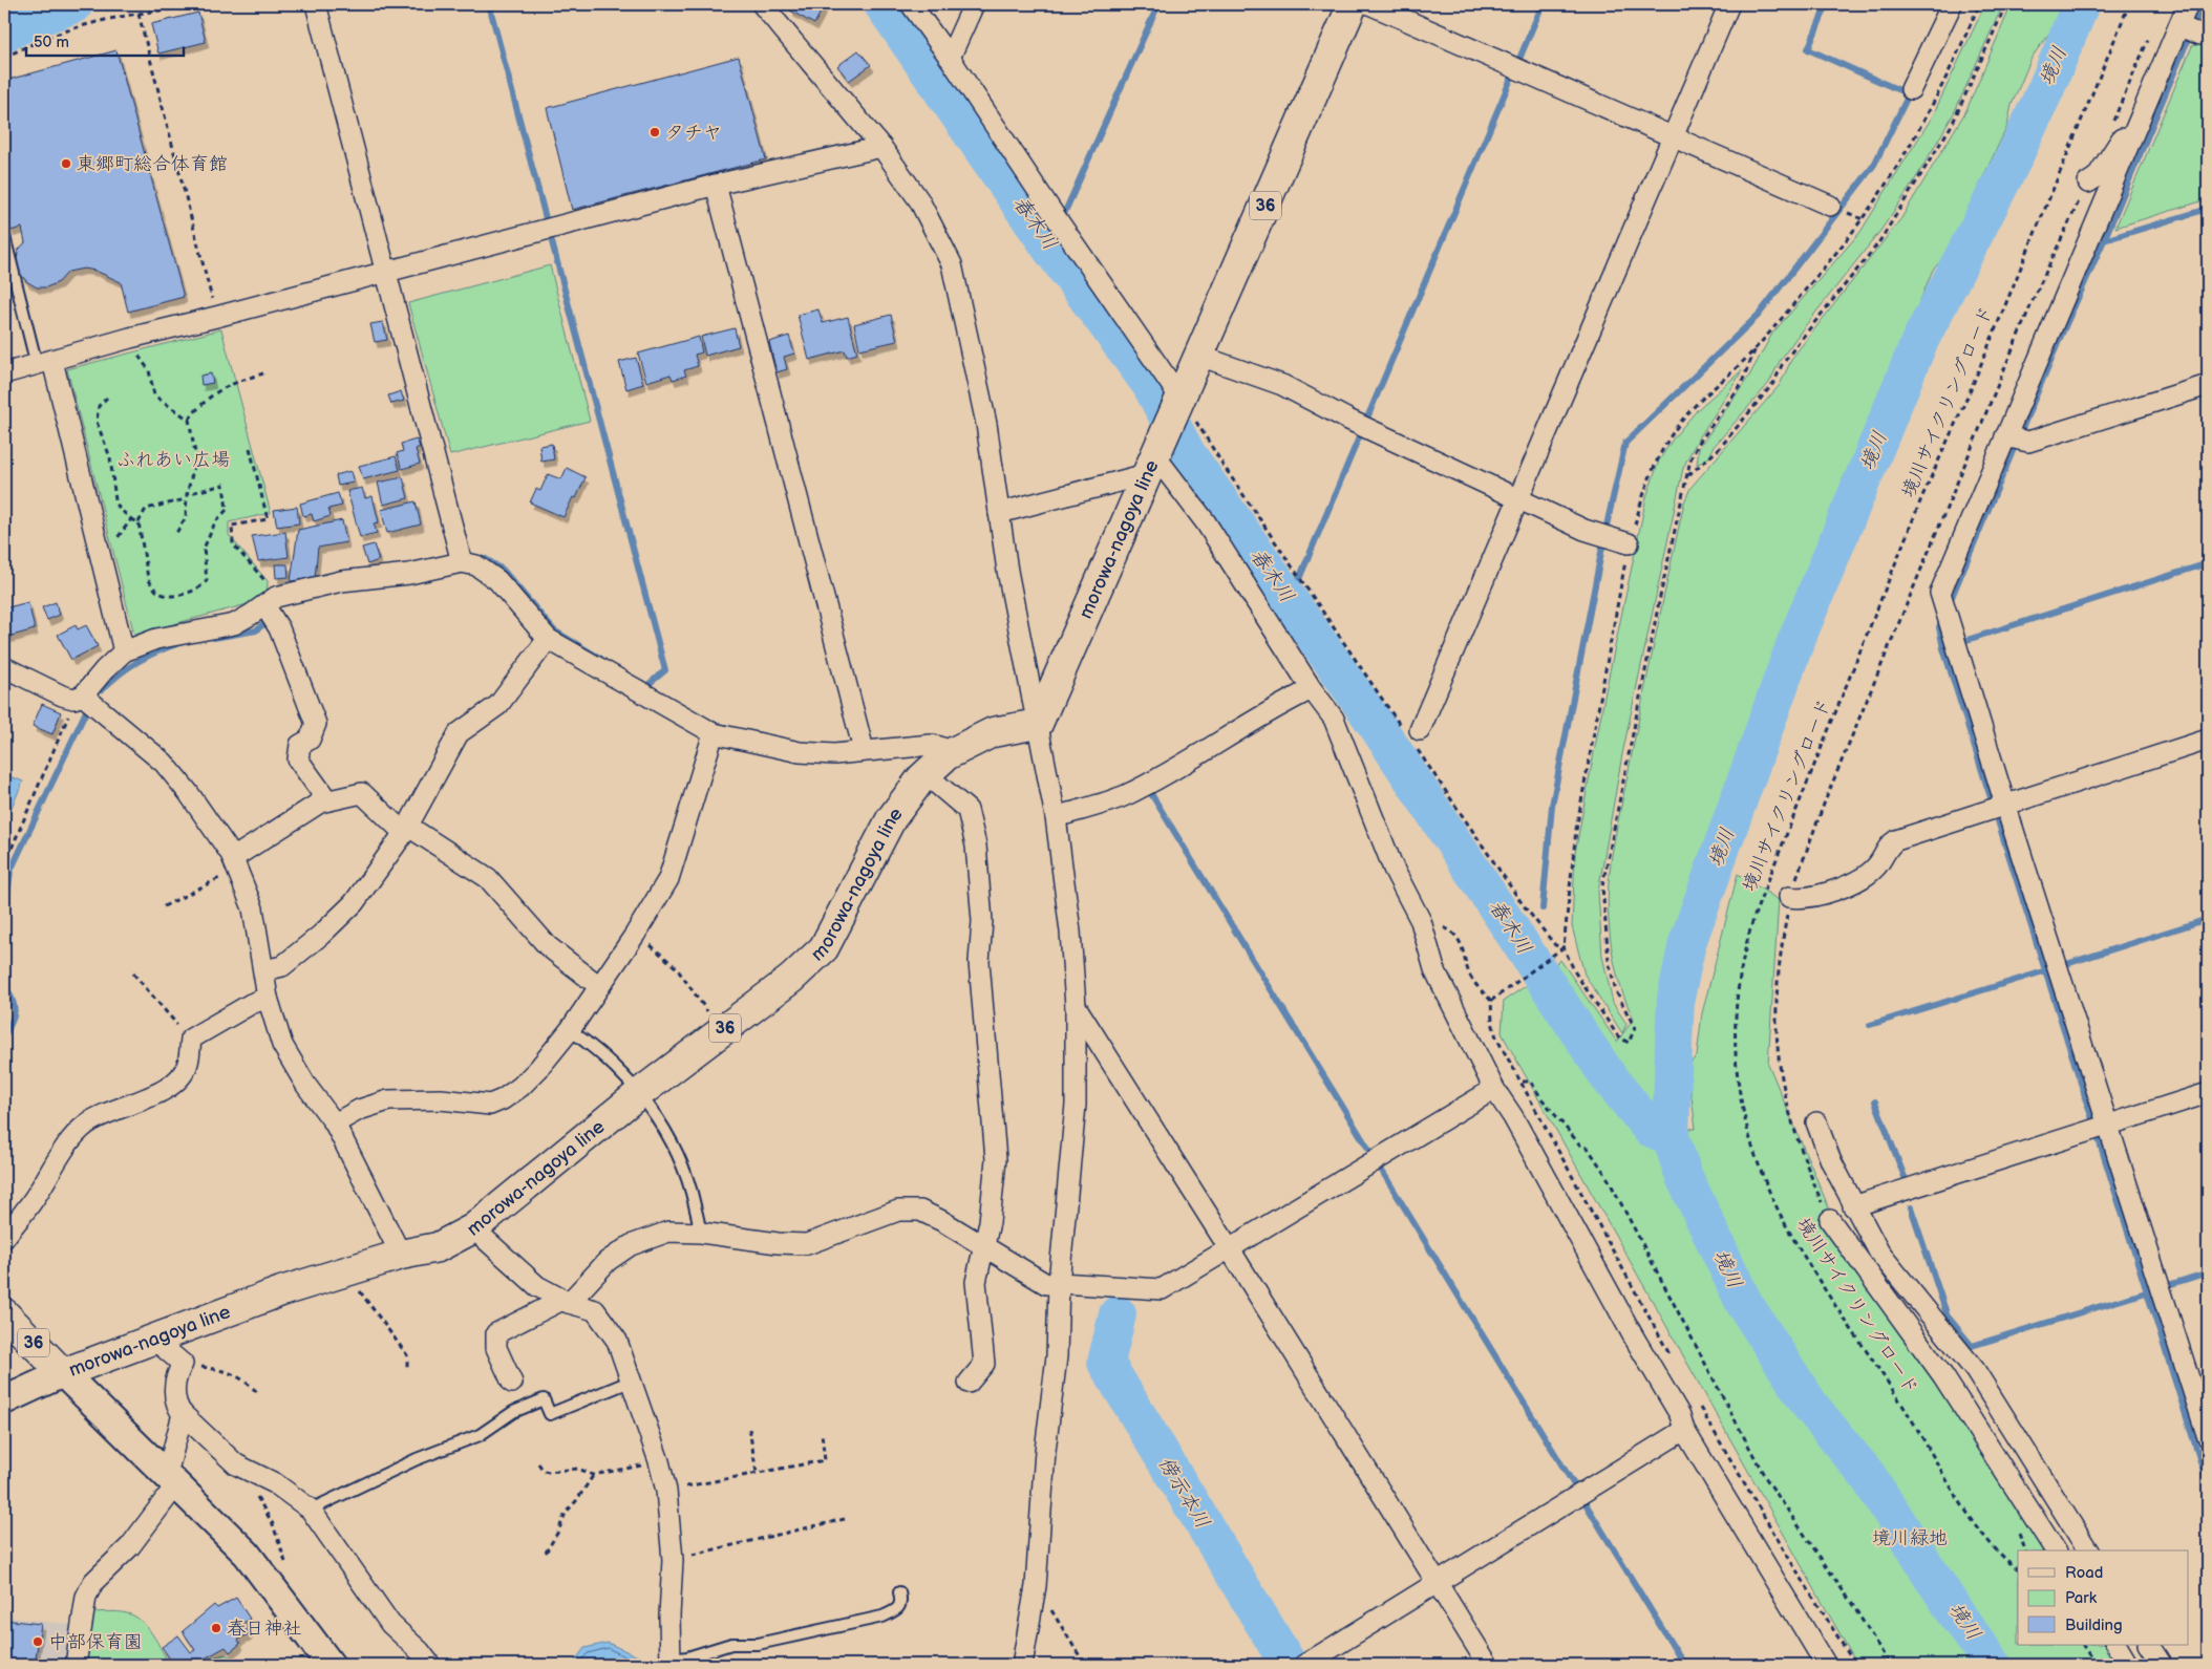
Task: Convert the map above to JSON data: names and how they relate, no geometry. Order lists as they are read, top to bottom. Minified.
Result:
{"streets":{"main road":["36","morowa-nagoya line"],"path":["境川サイクリングロード"]},"water":["境川","春木川","傍示本川"],"parks":["ふれあい広場","境川緑地"],"places":["タチヤ","東郷町総合体育館","春日神社","中部保育園"],"legend":["Road","Park","Building"],"scale_bar":"50 m"}
